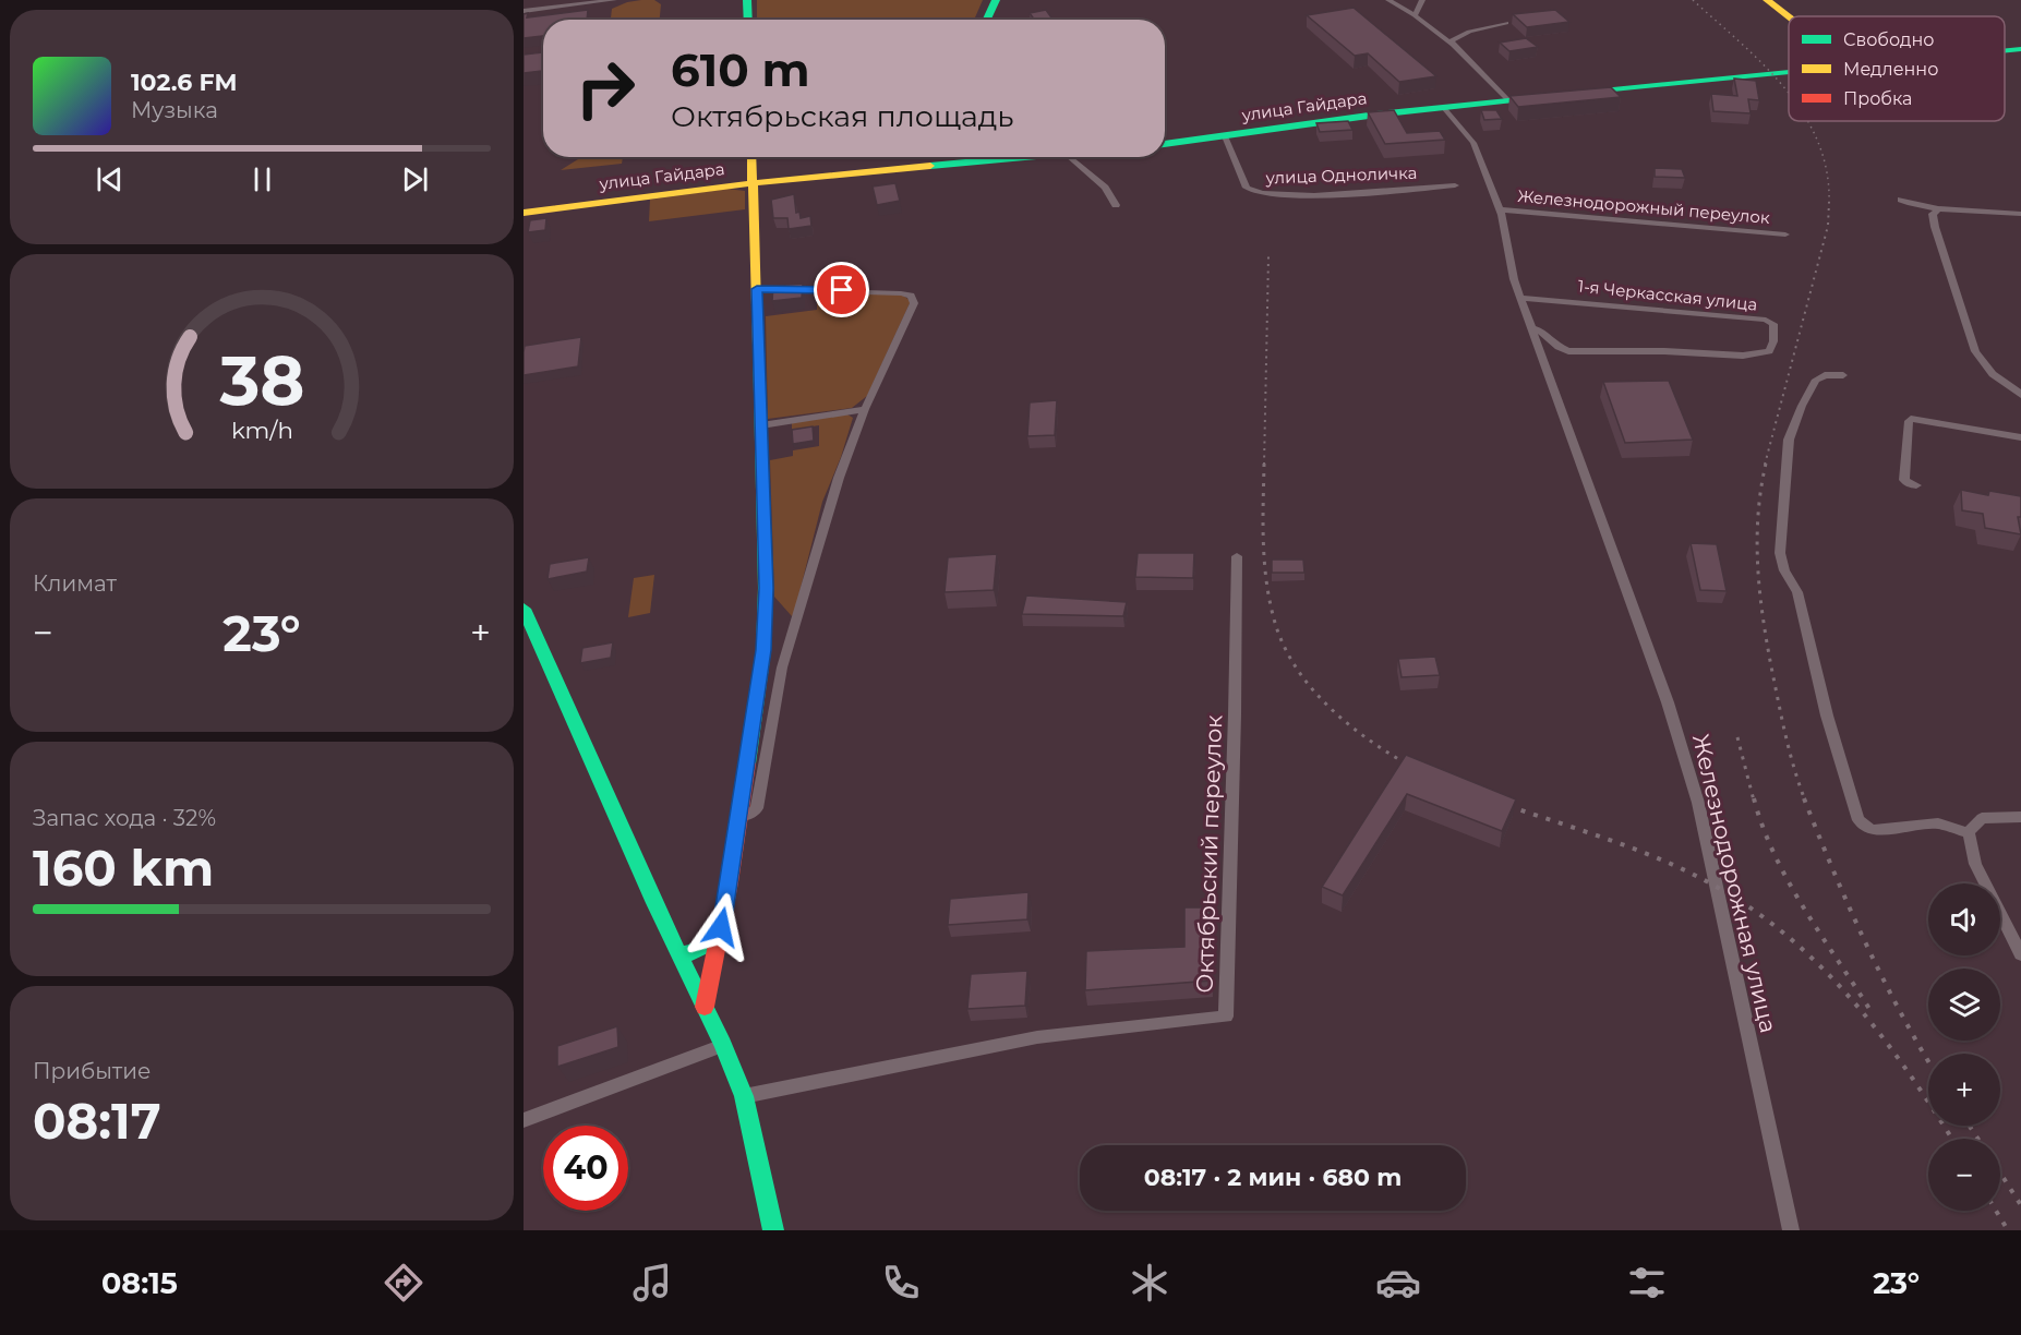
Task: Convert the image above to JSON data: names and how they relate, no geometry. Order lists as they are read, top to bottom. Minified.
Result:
{"streets":{"street":["улица Гайдара","улица Одноличка","Железнодорожный переулок","1-я Черкасская улица","Октябрьский переулок","Железнодорожная улица"]},"crossings":[["улица Гайдара","улица Одноличка"],["1-я Черкасская улица","Железнодорожная улица"]],"legend":["Свободно","Медленно","Пробка"],"page":{"turn":["610 m","Октябрьская площадь"],"song":["102.6 FM","Музыка"],"tile":["Климат",["Запас хода · 32%","160 km"],["Прибытие","08:17"]],"heat":["−","23°","+"],"map_buttons":["+","−"],"limit":"40","trip":"08:17 · 2 мин · 680 m","tabs":["08:15","23°"],"gauge":["38","km/h"]}}
